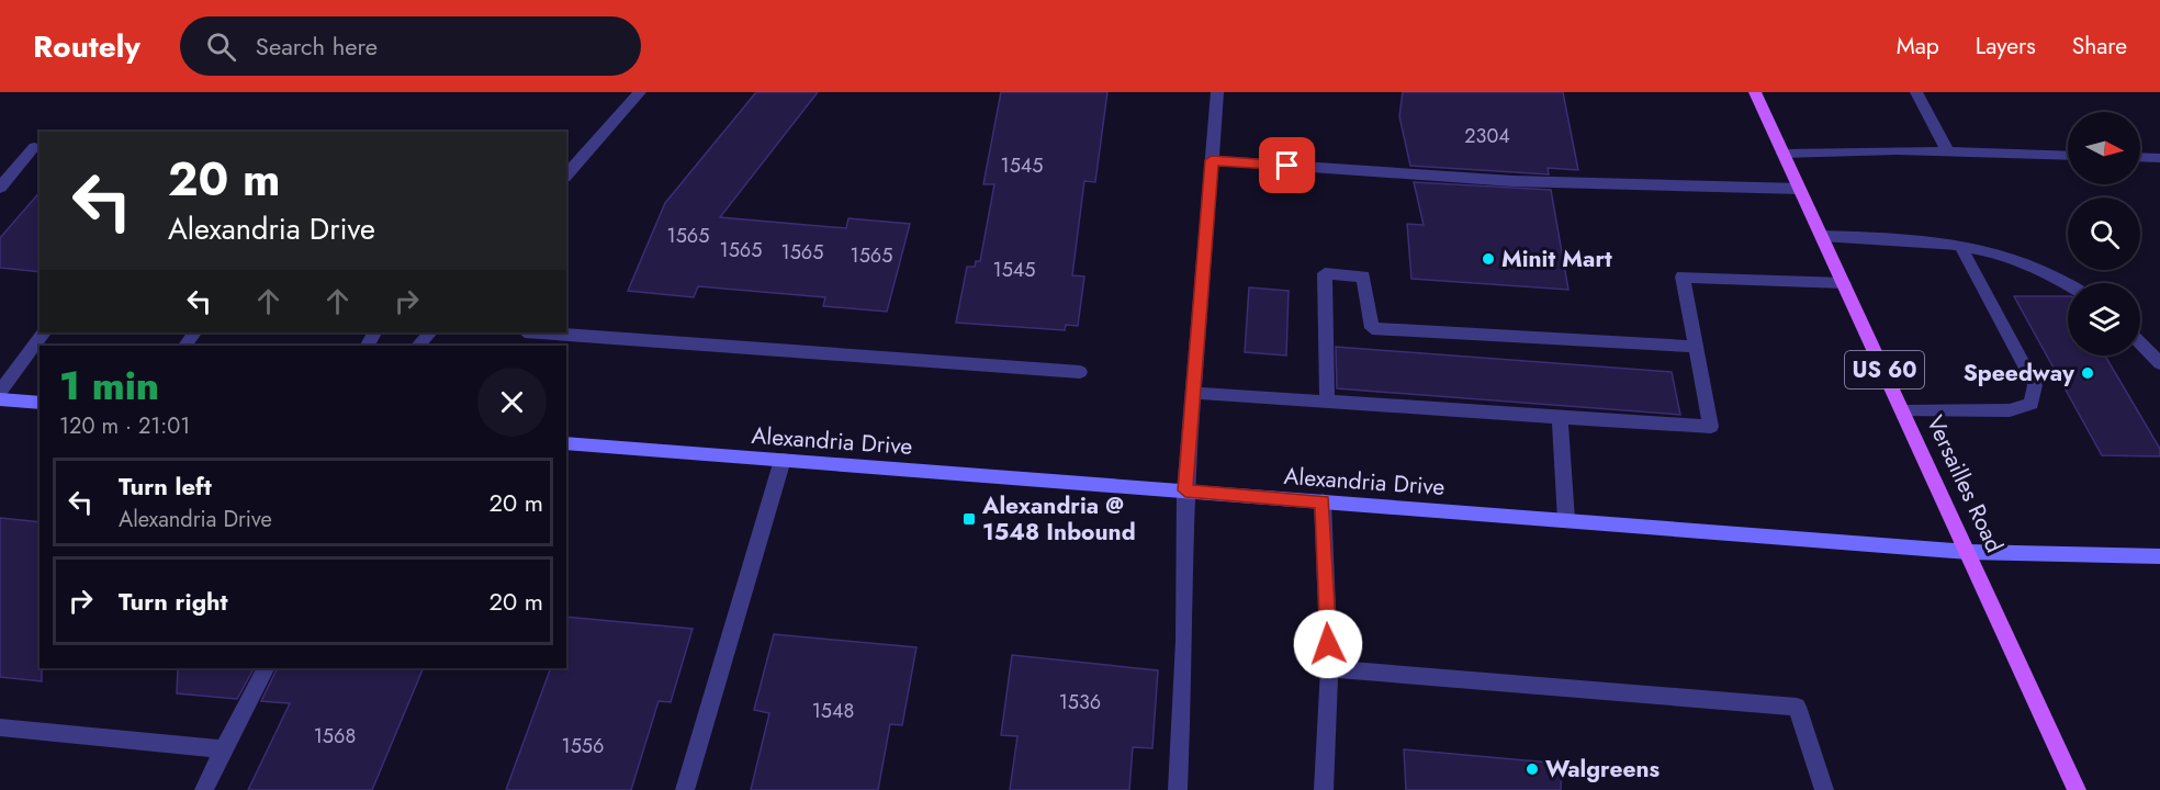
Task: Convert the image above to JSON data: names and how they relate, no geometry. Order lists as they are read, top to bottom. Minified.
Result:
{"streets":{"main road":["US 60","Alexandria Drive","Versailles Road"]},"crossings":[["Alexandria Drive","Versailles Road"]],"places":{"other":["Minit Mart","Speedway","Walgreens"],"transit":["Alexandria @ 1548 Inbound"]},"house_numbers":["2304","1545","1565","1565","1565","1565","1545","1536","1548","1568","1556"],"north":"right","page":{"header":"Routely","search":"Search here","nav":["Map","Layers","Share"],"turn":["20 m","Alexandria Drive"],"heading":["1 min","120 m · 21:01"],"list":[{"name":"Turn left","note":"Alexandria Drive","value":"20 m"},{"name":"Turn right","value":"20 m"}]}}
